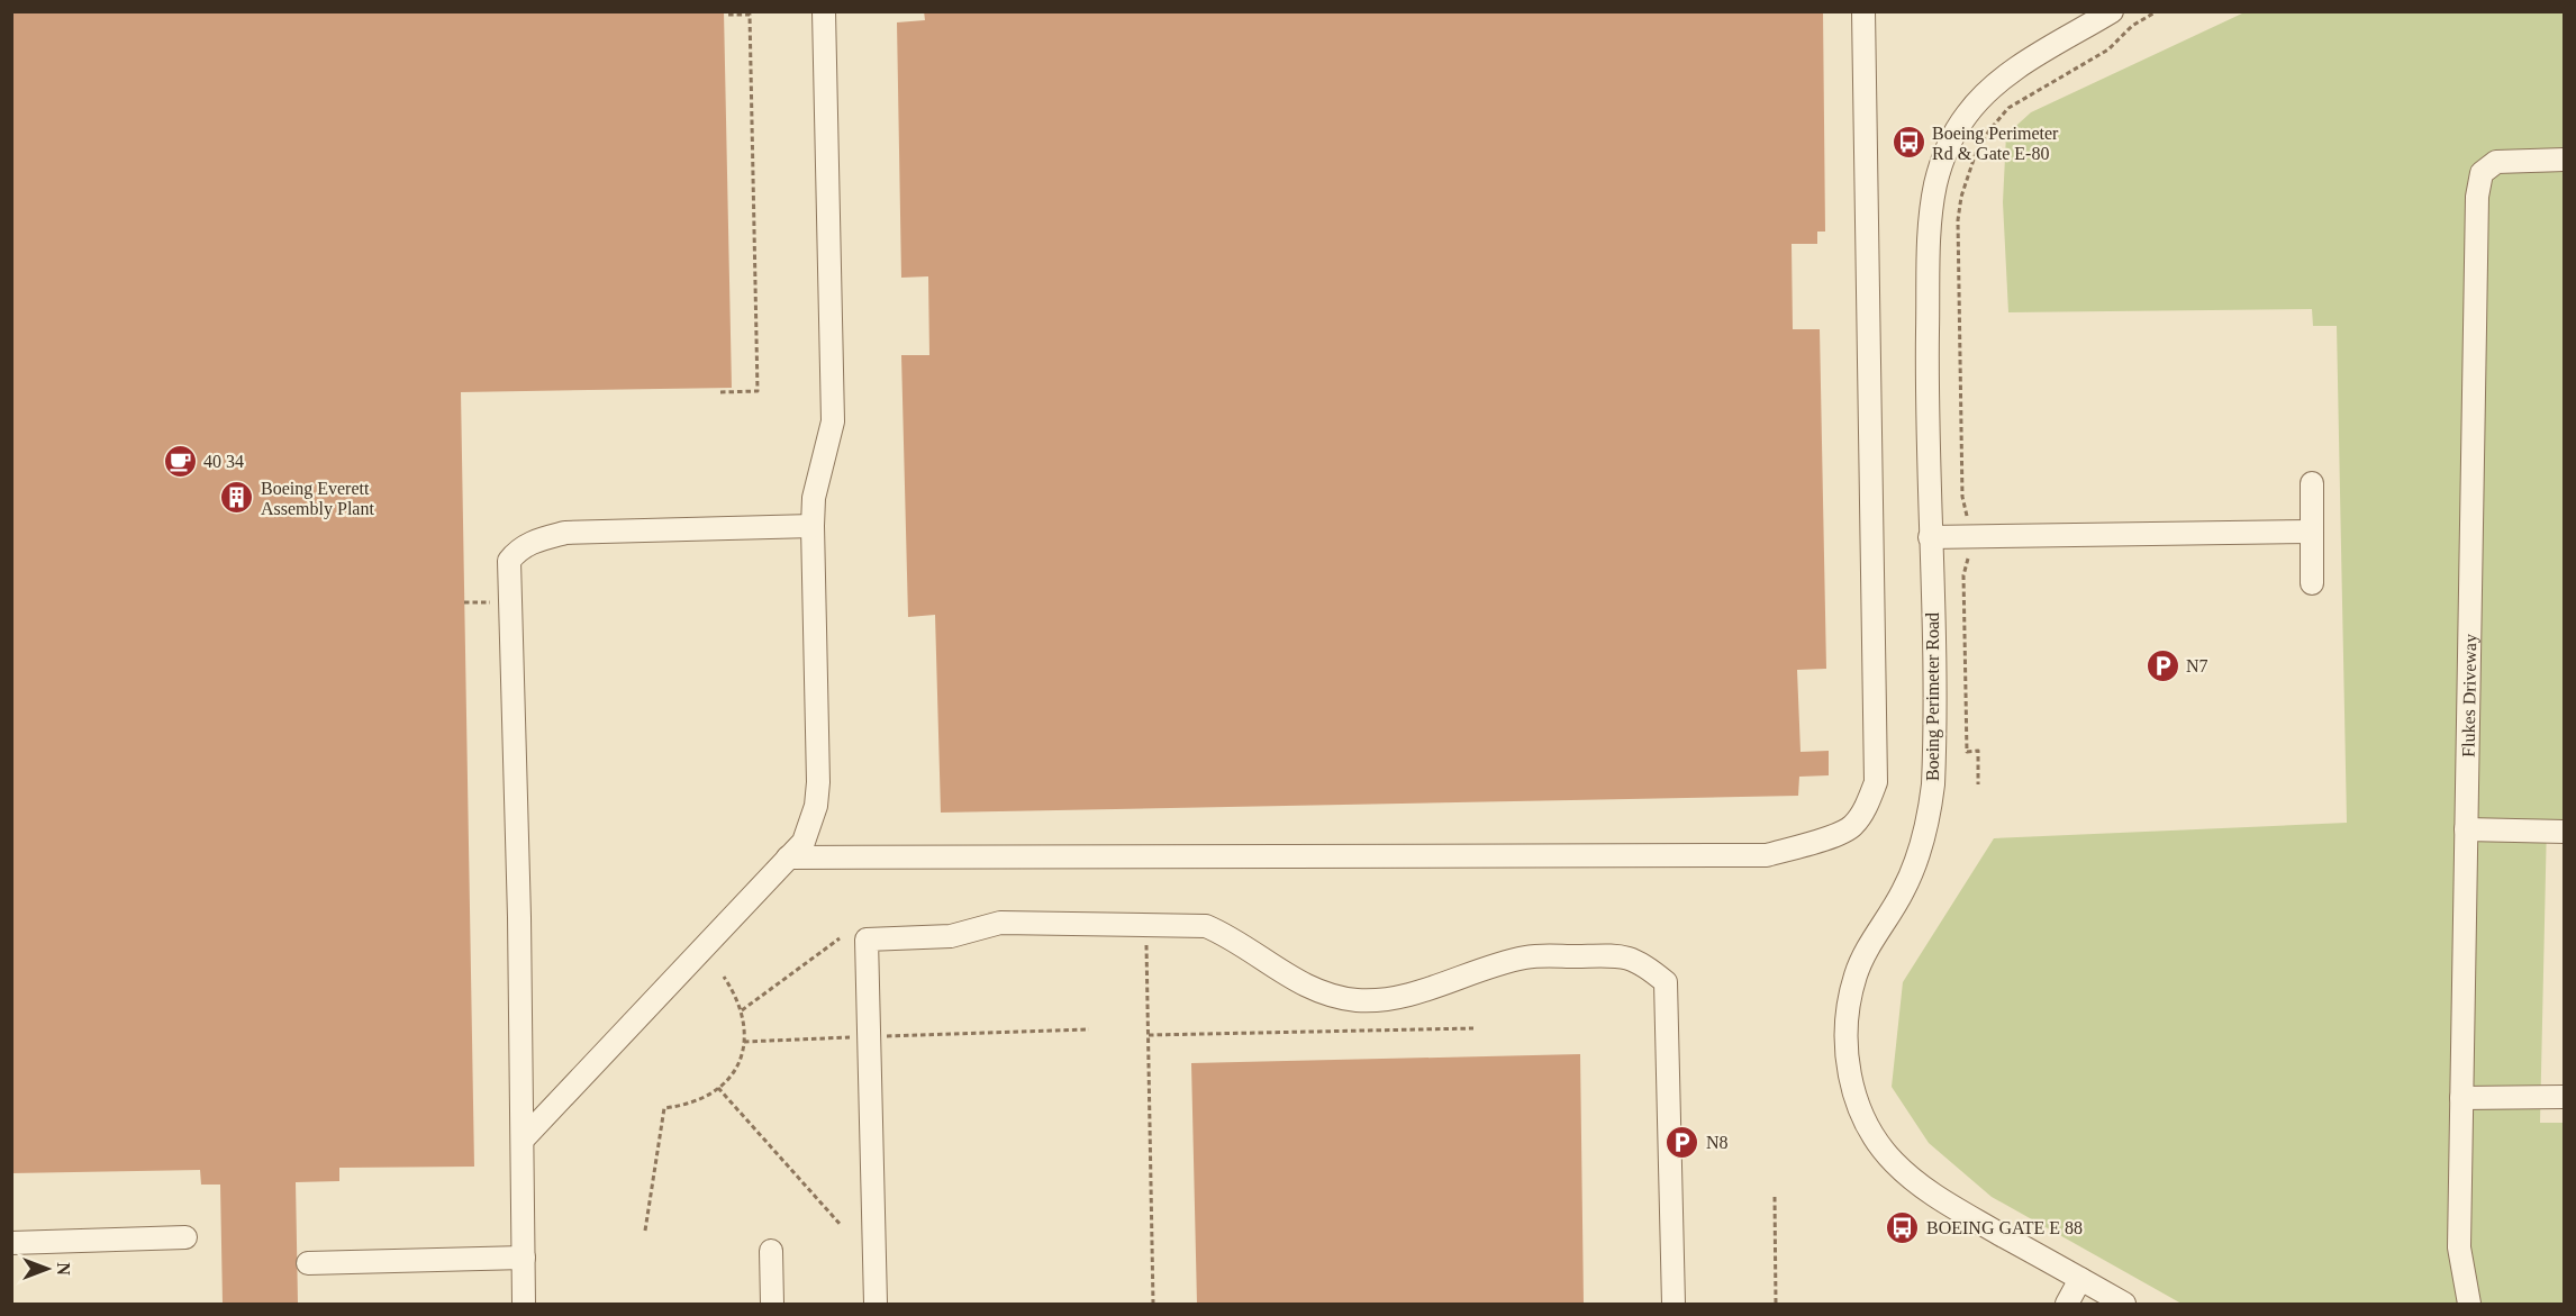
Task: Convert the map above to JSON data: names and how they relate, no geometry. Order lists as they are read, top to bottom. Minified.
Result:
{"streets":{"street":["Flukes Driveway","Boeing Perimeter Road"]},"places":{"bus stop":["Boeing Perimeter Rd & Gate E-80","BOEING GATE E 88"],"cafe":["40 34"],"building":["Boeing Everett Assembly Plant"],"parking":["N7","N8"]},"north":"right"}
